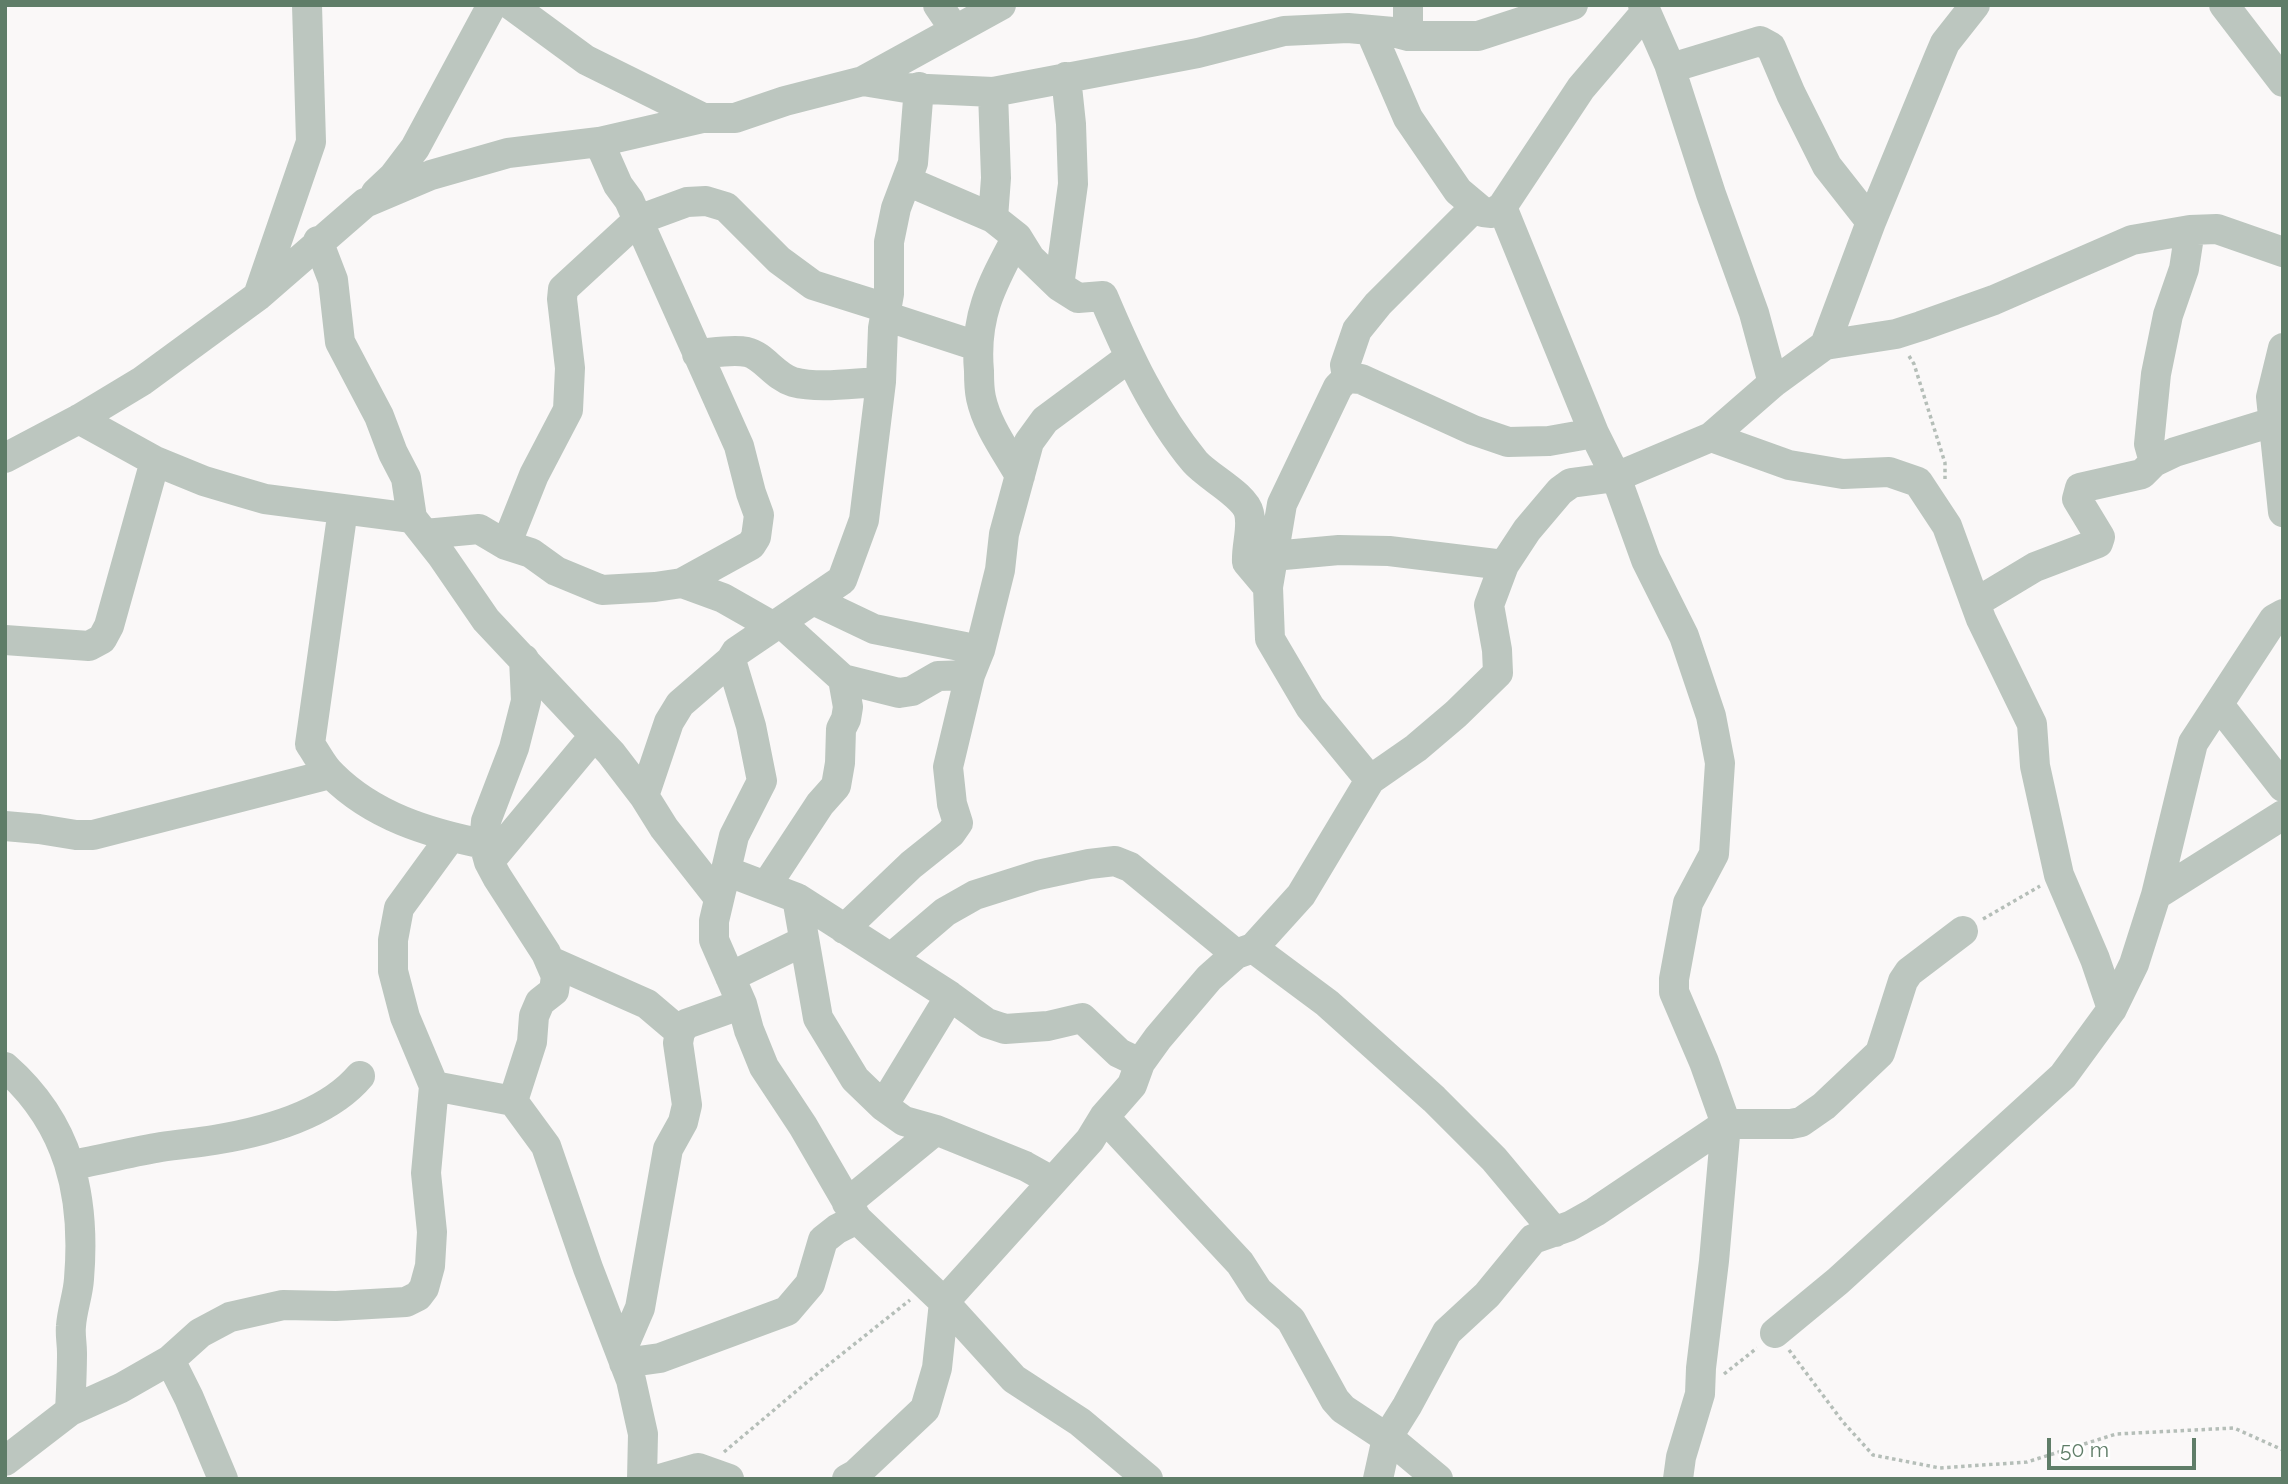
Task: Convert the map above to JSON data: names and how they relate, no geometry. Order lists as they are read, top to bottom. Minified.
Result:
{"scale_bar":"50 m"}
